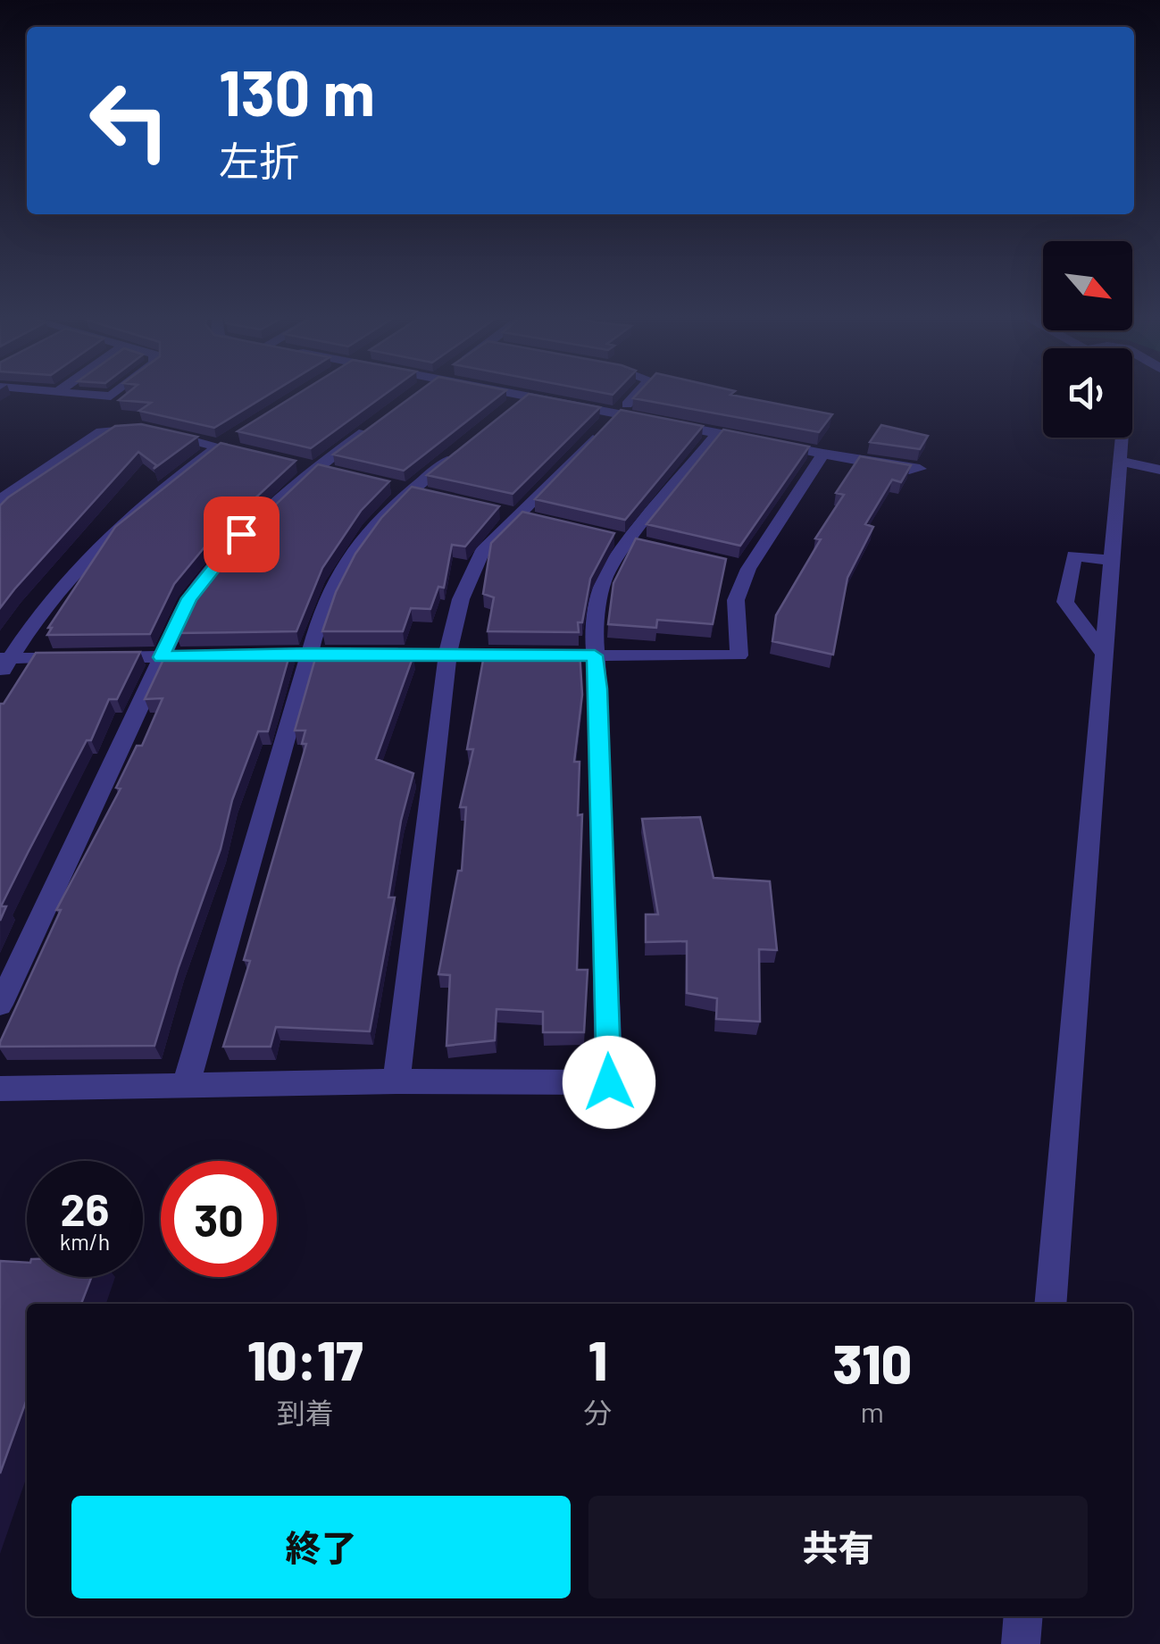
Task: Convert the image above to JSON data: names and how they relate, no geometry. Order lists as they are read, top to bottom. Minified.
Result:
{"north":"bottom right","page":{"turn":["130 m","左折"],"speed":"26 km/h","limit":"30","eta":["10:17","到着","1","分","310","m"],"buttons":["終了","共有"]}}
